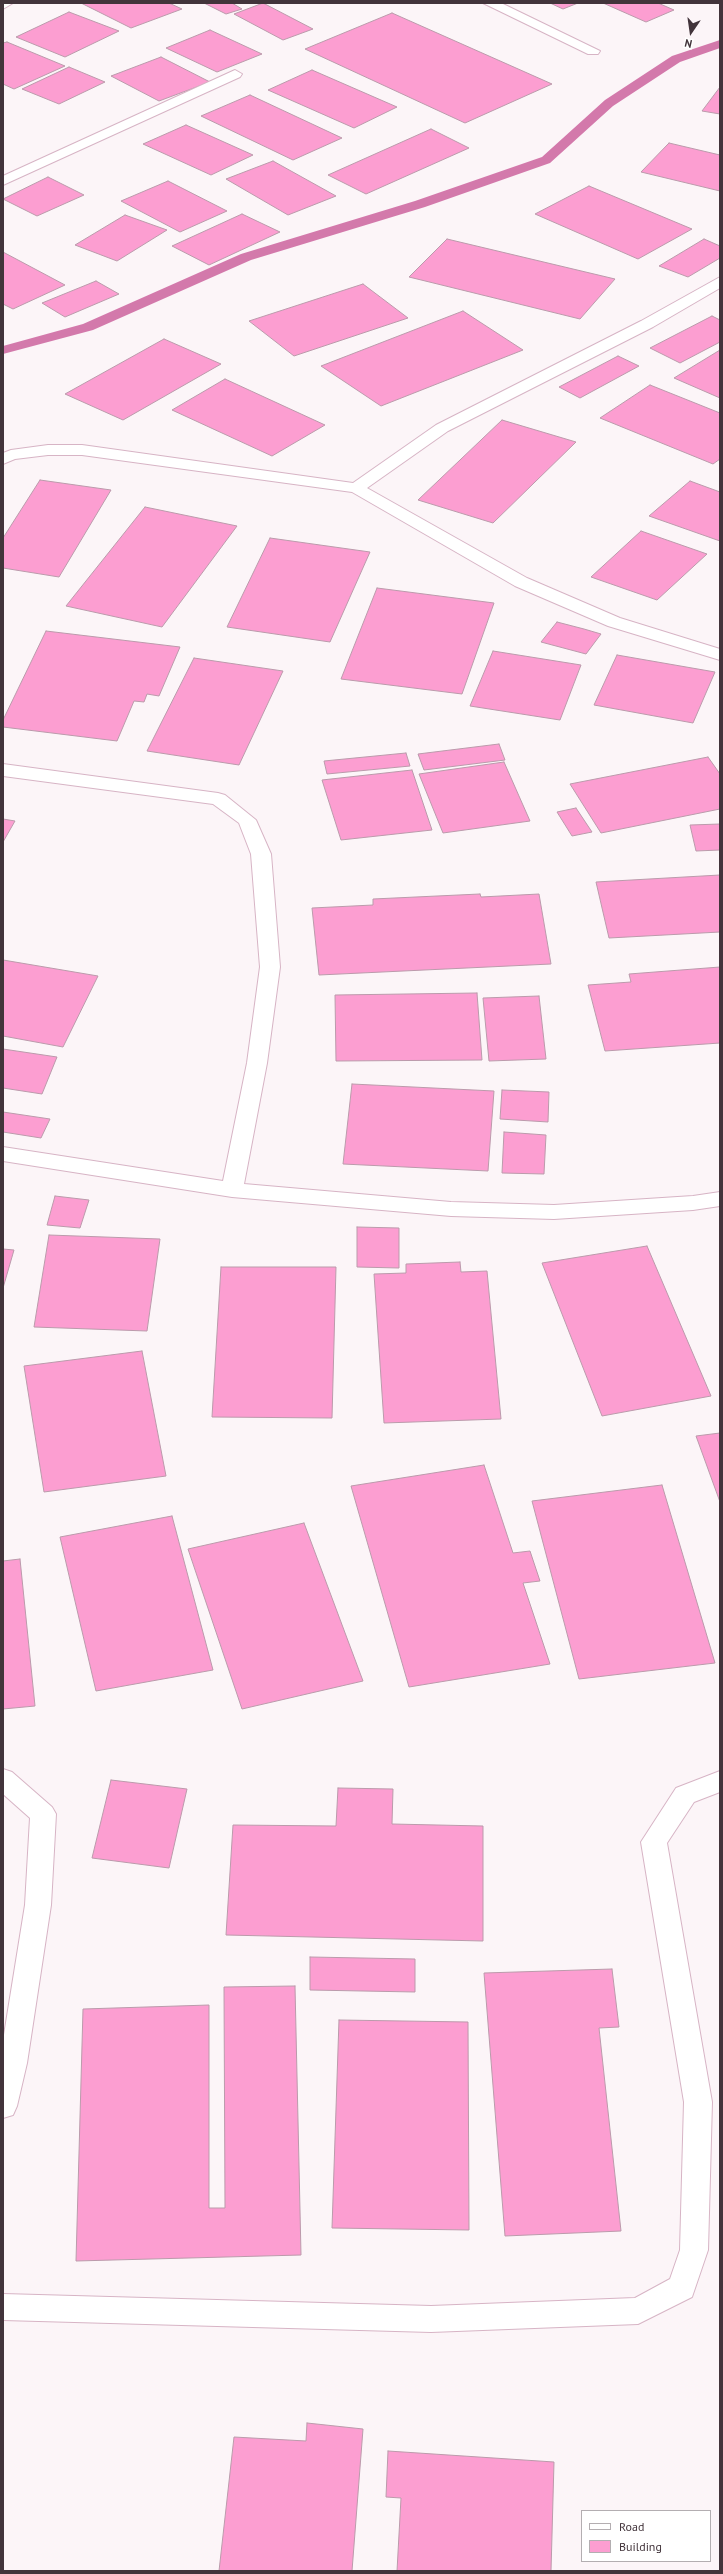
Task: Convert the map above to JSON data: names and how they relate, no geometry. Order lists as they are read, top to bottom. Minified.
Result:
{"legend":["Road","Building"],"north":"bottom"}
